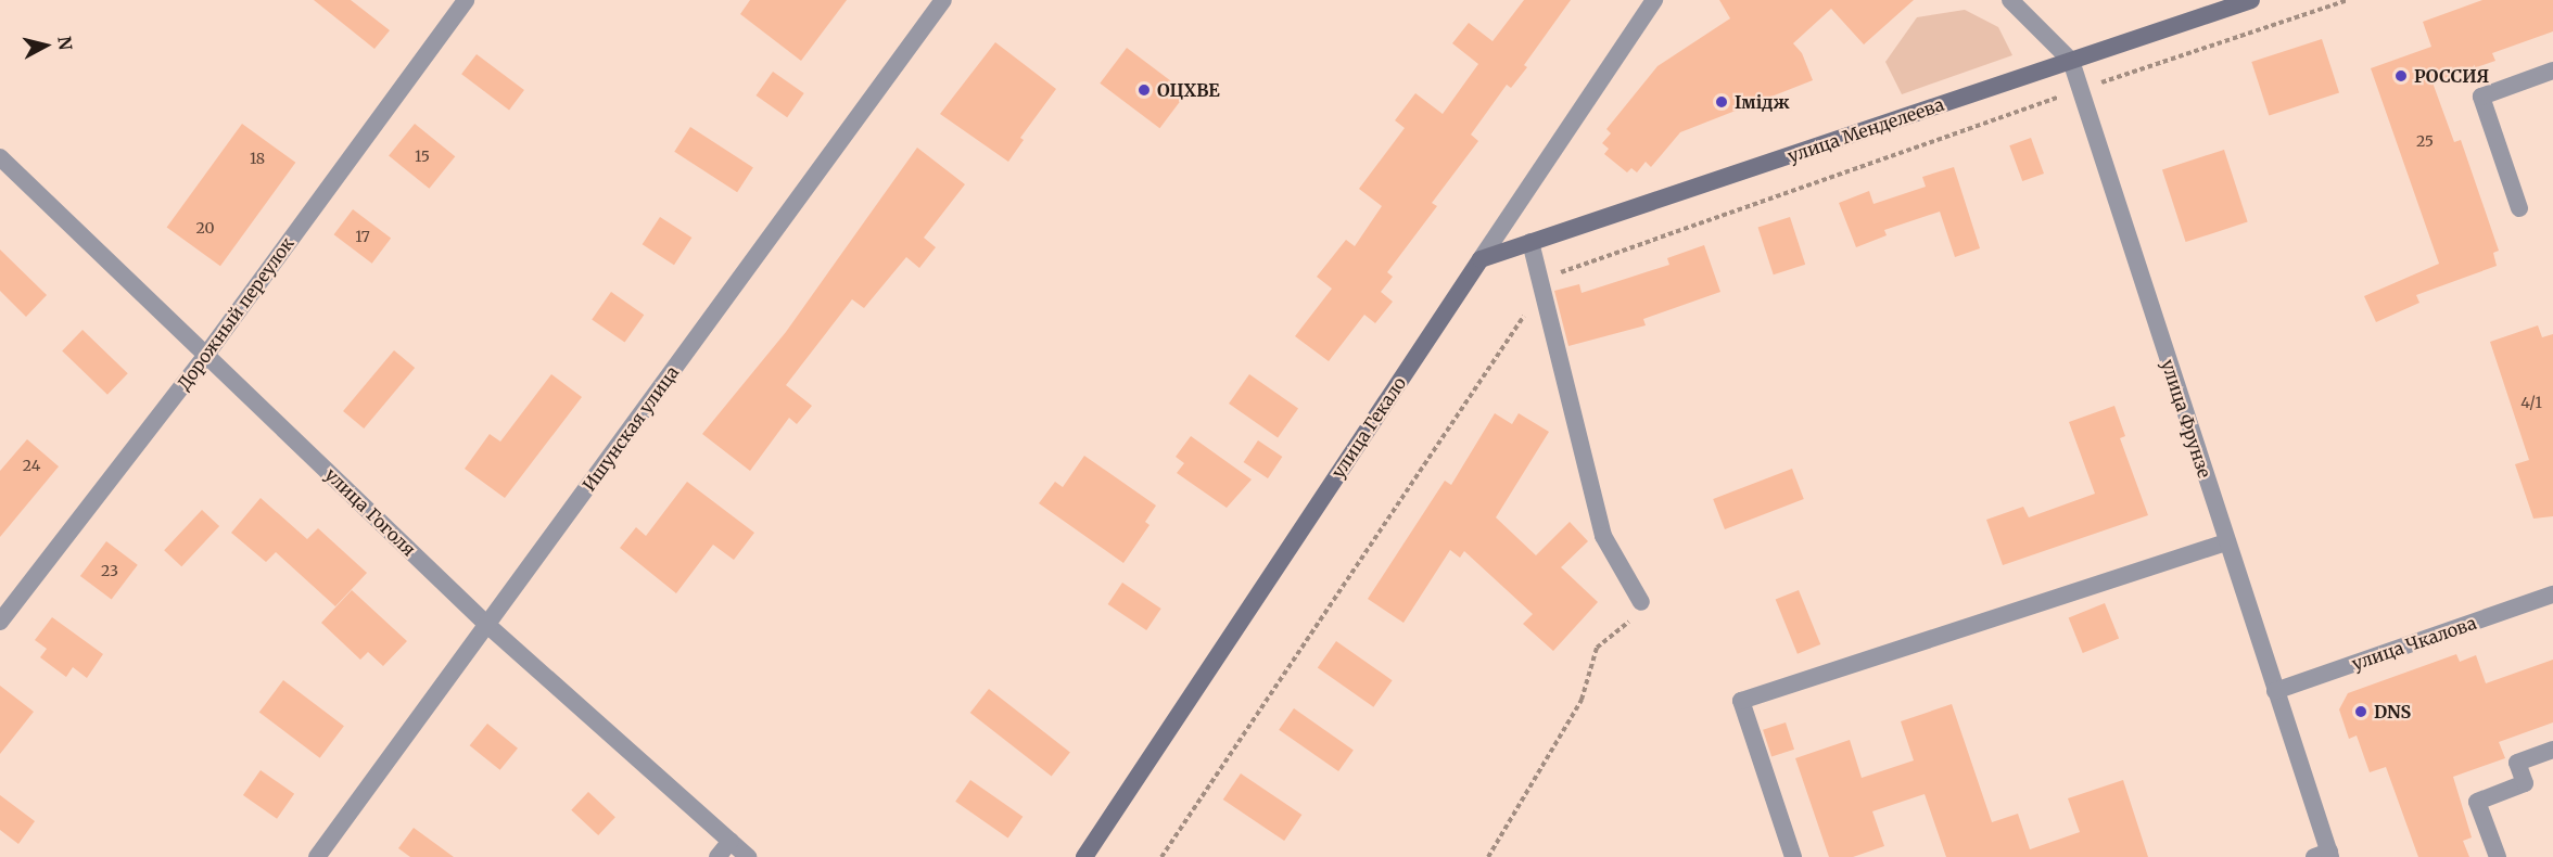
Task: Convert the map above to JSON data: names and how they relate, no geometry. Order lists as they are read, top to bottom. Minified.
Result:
{"streets":{"main road":["улица Менделеева","улица Гекало"],"street":["Дорожный переулок","улица Фрунзе","Ишунская улица","улица Гоголя","улица Чкалова"]},"crossings":[["улица Менделеева","улица Фрунзе"],["улица Менделеева","улица Гекало"],["Дорожный переулок","улица Гоголя"],["улица Фрунзе","улица Чкалова"],["Ишунская улица","улица Гоголя"]],"places":["РОССИЯ","ОЦХВЕ","Імідж","DNS"],"house_numbers":["25","15","18","20","17","4/1","24","23"],"north":"right"}
